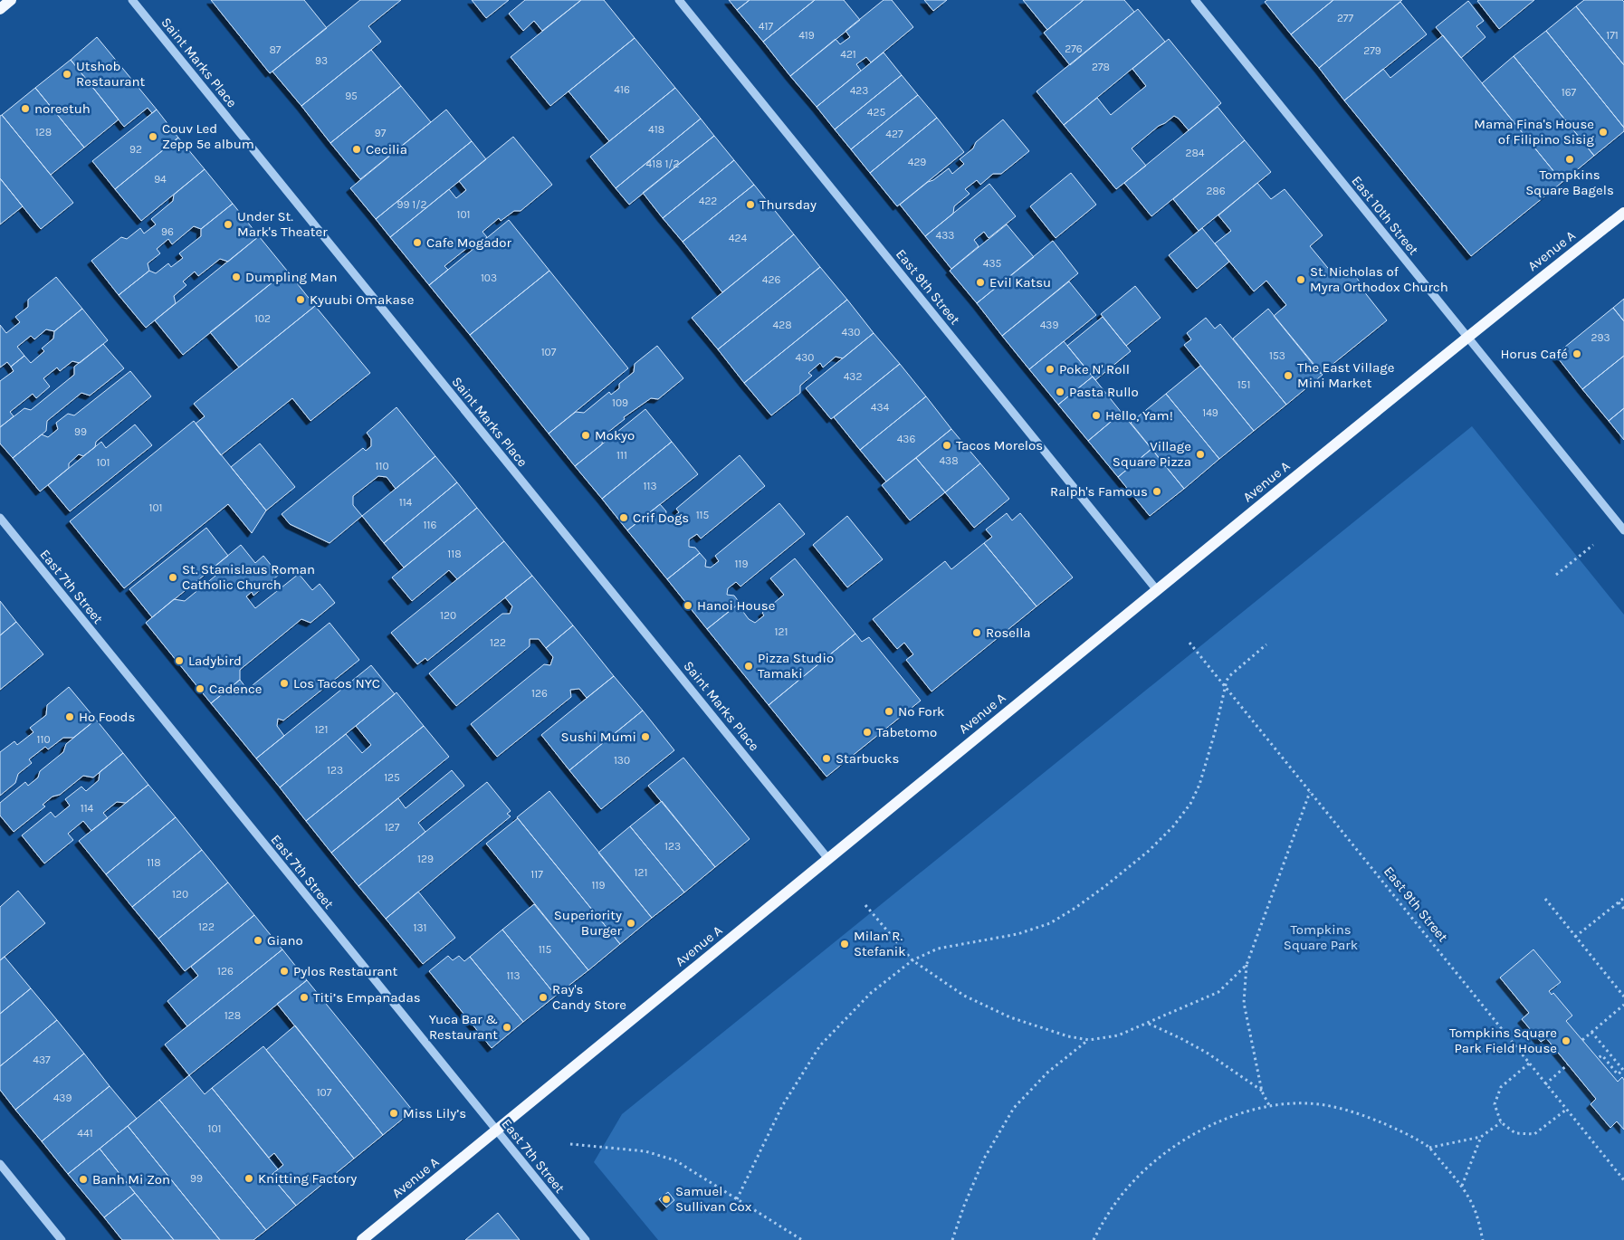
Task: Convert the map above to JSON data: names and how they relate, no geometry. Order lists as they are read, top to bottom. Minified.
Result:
{"streets":{"main road":["Avenue A"],"street":["Saint Marks Place","East 10th Street","East 9th Street","East 7th Street"]},"crossings":[["Saint Marks Place","Avenue A"],["East 10th Street","Avenue A"],["Avenue A","East 9th Street"],["Avenue A","East 7th Street"]],"parks":["Tompkins Square Park"],"places":["Utshob Restaurant","noreetuh","Mama Fina's House of Filipino Sisig","Couv Led Zepp 5e album","Cecilia","Tompkins Square Bagels","Thursday","Under St. Mark's Theater","Cafe Mogador","Dumpling Man","St. Nicholas of Myra Orthodox Church","Evil Katsu","Kyuubi Omakase","Horus Café","Poke N' Roll","The East Village Mini Market","Pasta Rullo","Hello, Yam!","Mokyo","Tacos Morelos","Village Square Pizza","Ralph's Famous","Crif Dogs","St. Stanislaus Roman Catholic Church","Hanoi House","Rosella","Ladybird","Pizza Studio Tamaki","Los Tacos NYC","Cadence","No Fork","Ho Foods","Tabetomo","Sushi Mumi","Starbucks","Superiority Burger","Giano","Milan R. Stefanik","Pylos Restaurant","Titi’s Empanadas","Ray's Candy Store","Yuca Bar & Restaurant","Tompkins Square Park Field House","Miss Lily’s","Knitting Factory","Banh Mi Zon","Samuel Sullivan Cox"],"house_numbers":["277","417","419","171","276","87","279","421","93","278","416","423","167","95","425","418","128","97","427","92","284","429","418 1/2","94","286","422","99 1/2","101","96","433","424","435","103","426","102","428","439","430","293","107","153","430","432","151","109","434","149","99","436","111","438","101","110","113","114","101","115","116","118","119","120","121","122","126","121","110","130","123","125","114","127","123","129","118","121","117","119","120","122","131","115","126","113","128","437","107","439","101","441","99"]}
